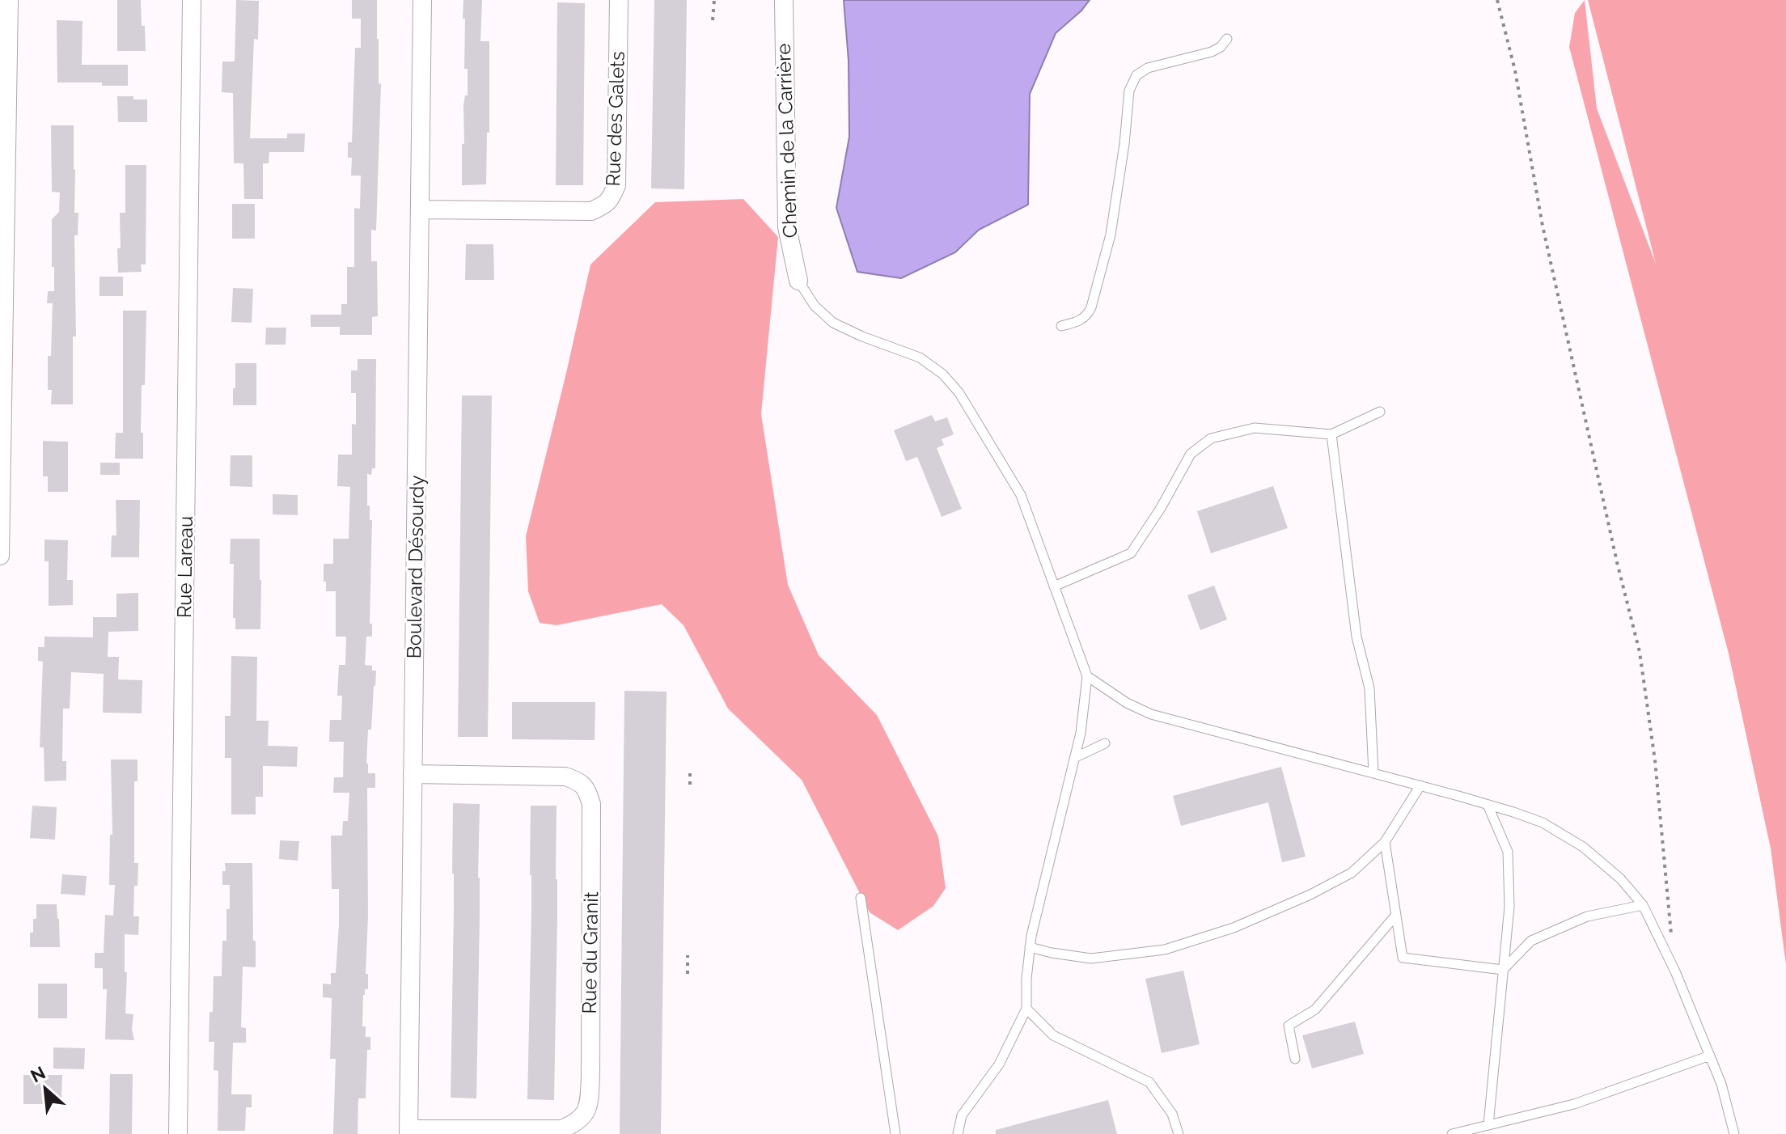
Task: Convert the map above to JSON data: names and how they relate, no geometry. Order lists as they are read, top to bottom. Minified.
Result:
{"streets":{"street":["Rue des Galets","Chemin de la Carrière","Rue Lareau","Boulevard Désourdy","Rue du Granit"]},"crossings":[["Rue des Galets","Boulevard Désourdy"],["Boulevard Désourdy","Rue du Granit"]],"north":"top left"}
